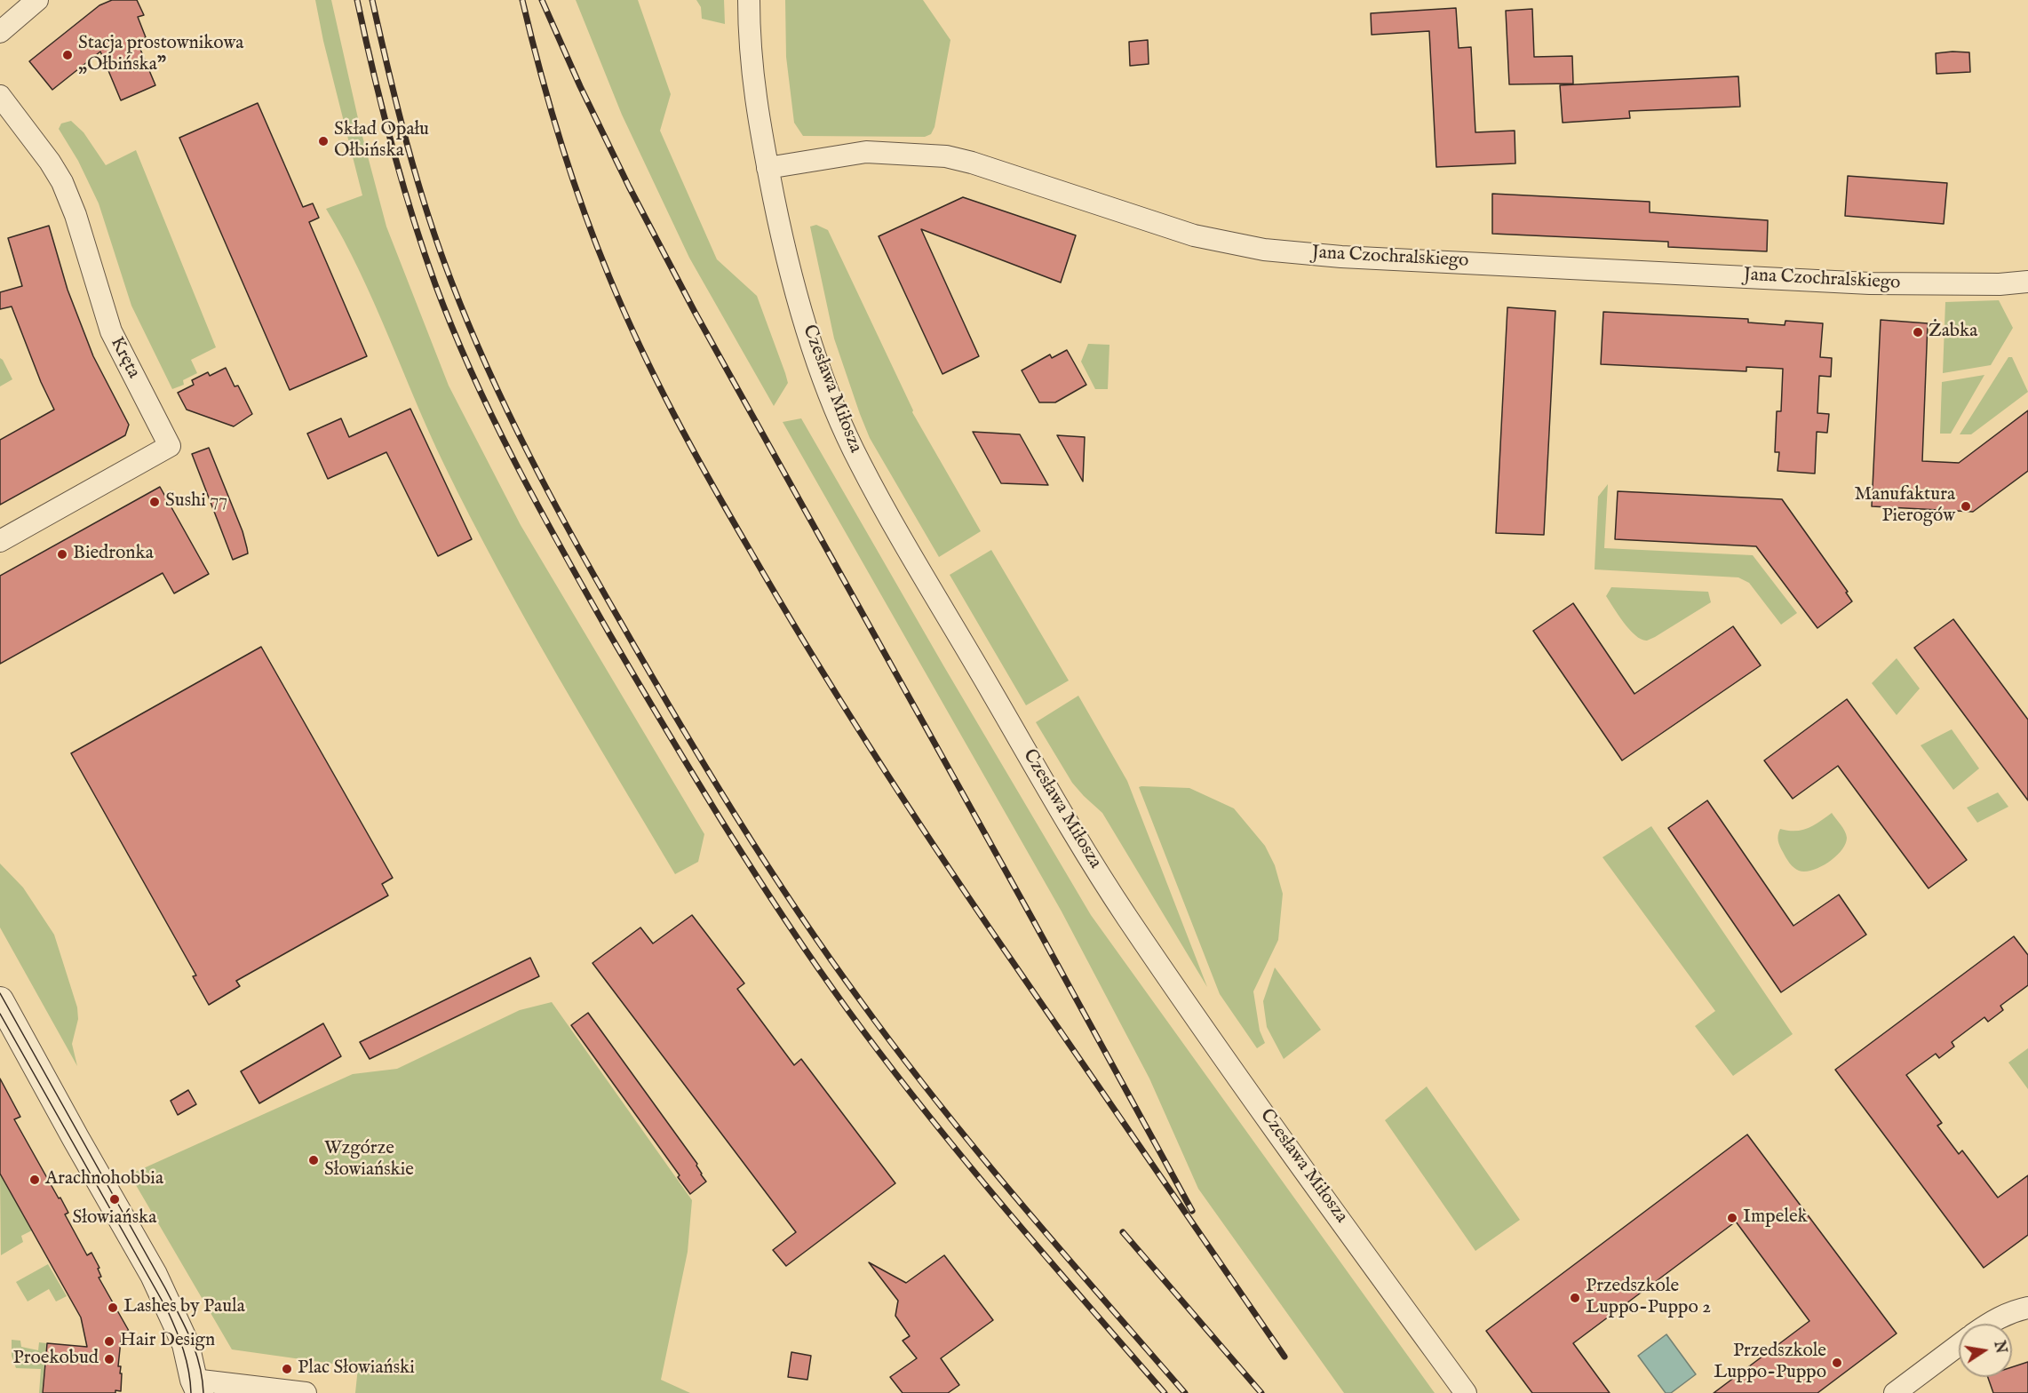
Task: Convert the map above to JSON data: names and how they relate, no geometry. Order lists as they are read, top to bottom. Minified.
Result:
{"streets":{"street":["Jana Czochralskiego","Kręta","Czesława Miłosza"]},"crossings":[["Jana Czochralskiego","Czesława Miłosza"]],"places":["Stacja prostownikowa „Ołbińska”","Skład Opału Ołbińska","Żabka","Sushi 77","Manufaktura Pierogów","Biedronka","Wzgórze Słowiańskie","Arachnohobbia","Słowiańska","Impelek","Przedszkole Luppo-Puppo 2","Lashes by Paula","Hair Design","Proekobud","Przedszkole Luppo-Puppo","Plac Słowiański"],"north":"right"}
